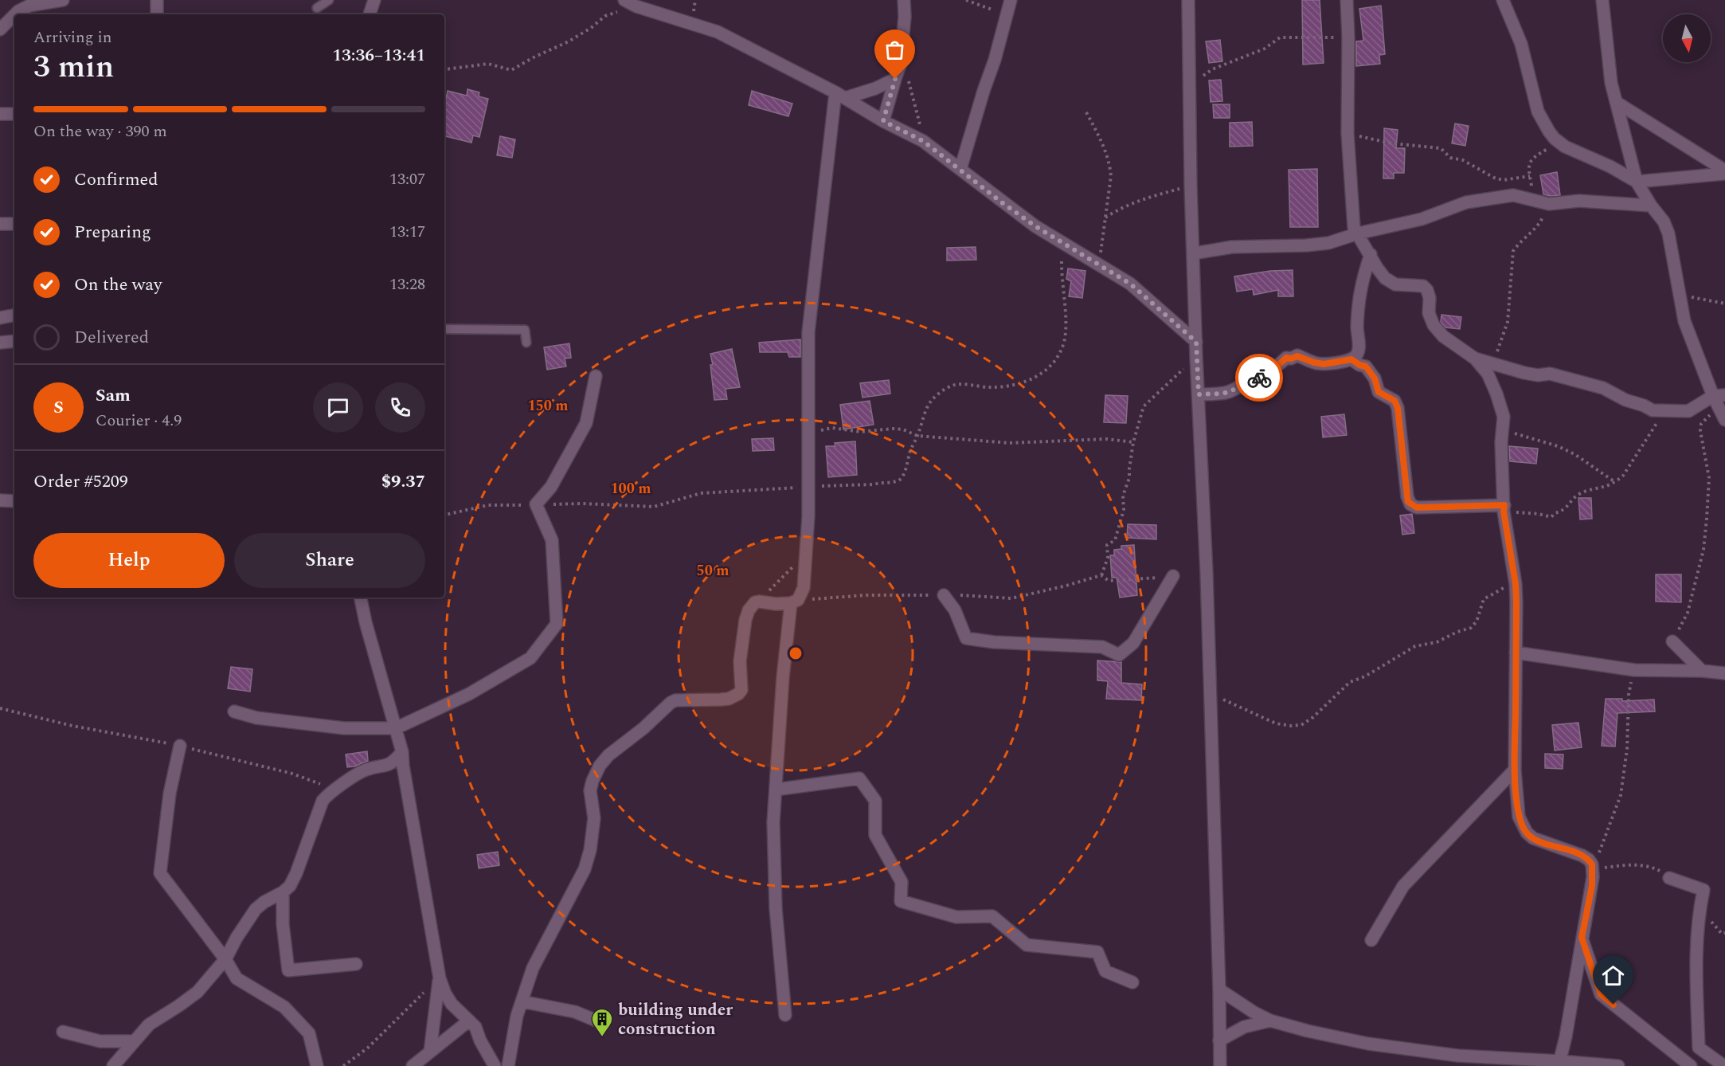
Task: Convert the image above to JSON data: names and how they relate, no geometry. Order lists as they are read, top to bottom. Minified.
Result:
{"places":{"building":["building under construction"]},"north":"bottom","page":{"heading":["3 min","Arriving in","13:36–13:41"],"panel":["Sam","Courier · 4.9","Order #5209","$9.37"],"bar":"On the way · 390 m","list":[["Confirmed","13:07"],["Preparing","13:17"],["On the way","13:28"],"Delivered"],"round":"S","buttons":["Help","Share"]},"rings":["150 m","100 m","50 m"]}
